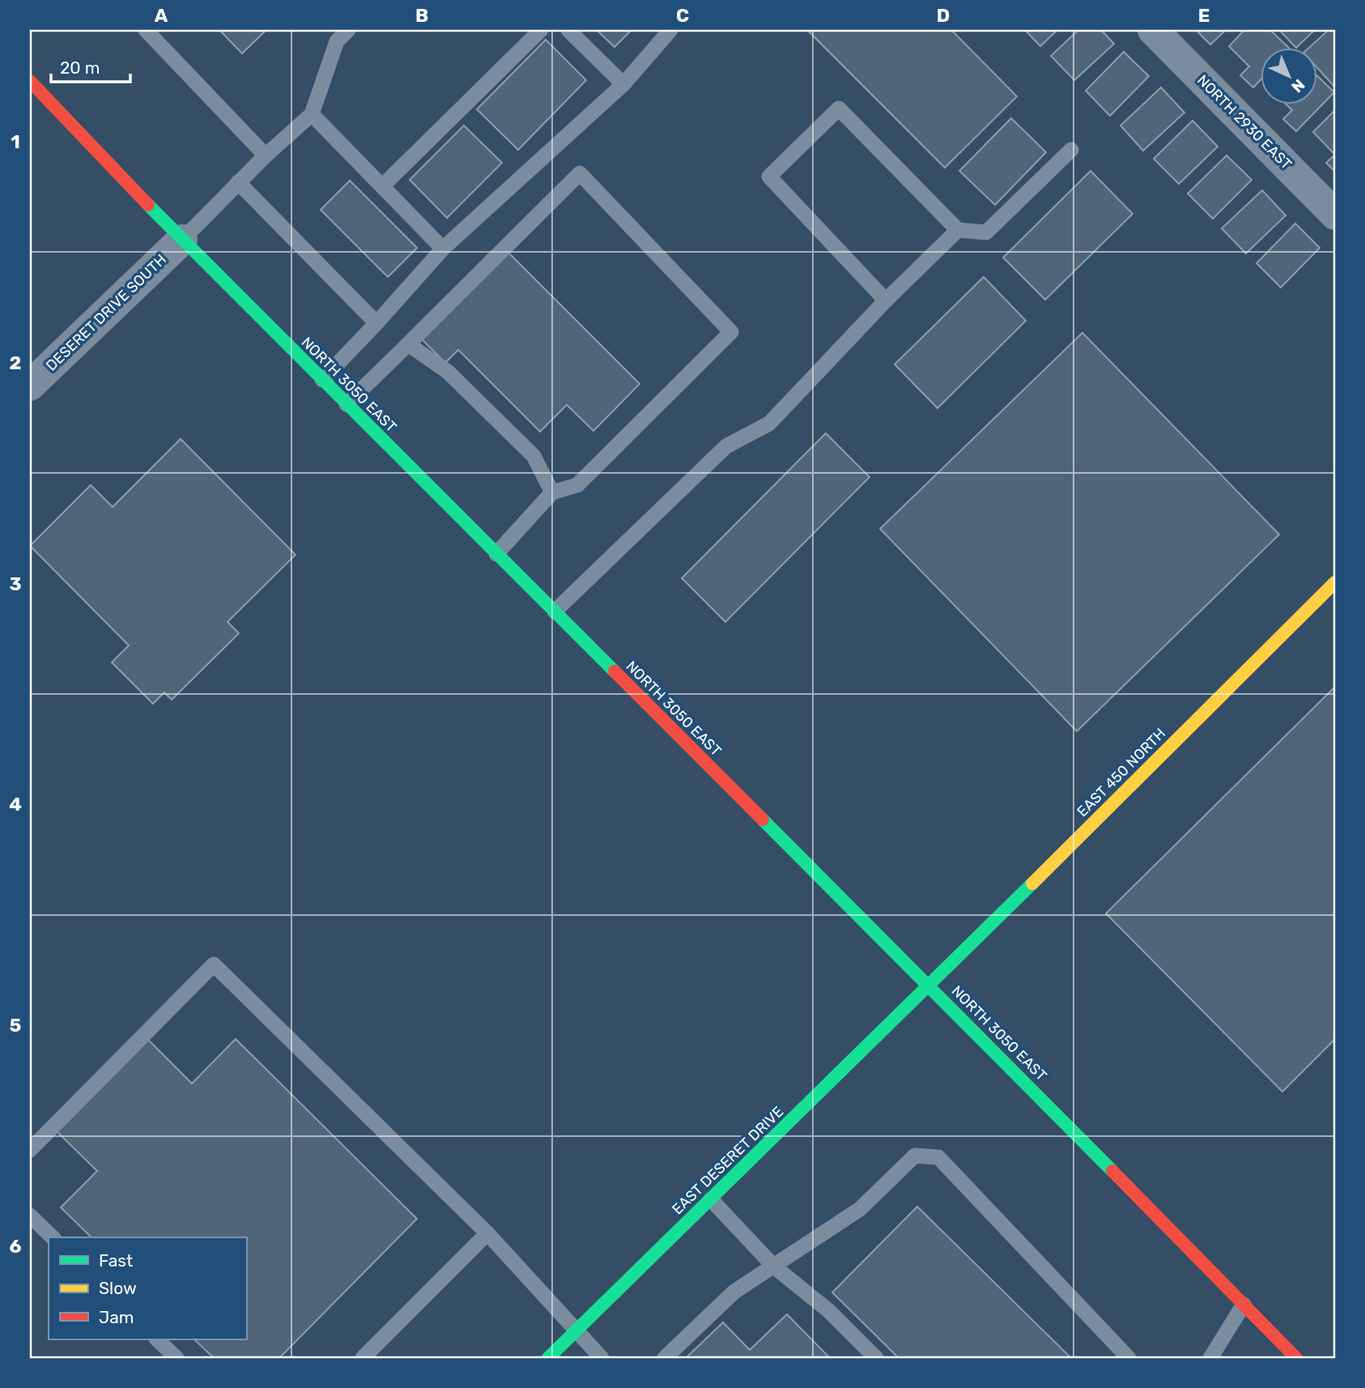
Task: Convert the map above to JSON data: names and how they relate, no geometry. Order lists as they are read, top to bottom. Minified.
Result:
{"streets":{"main road":["NORTH 3050 EAST","EAST 450 NORTH","EAST DESERET DRIVE"],"street":["NORTH 2930 EAST","DESERET DRIVE SOUTH"]},"crossings":[["DESERET DRIVE SOUTH","NORTH 3050 EAST"],["NORTH 3050 EAST","EAST 450 NORTH"],["NORTH 3050 EAST","EAST DESERET DRIVE"],["EAST 450 NORTH","EAST DESERET DRIVE"]],"legend":["Fast","Slow","Jam"],"scale_bar":"20 m","north":"bottom right","grid":{"columns":["A","B","C","D","E"],"rows":["1","2","3","4","5","6"]}}
